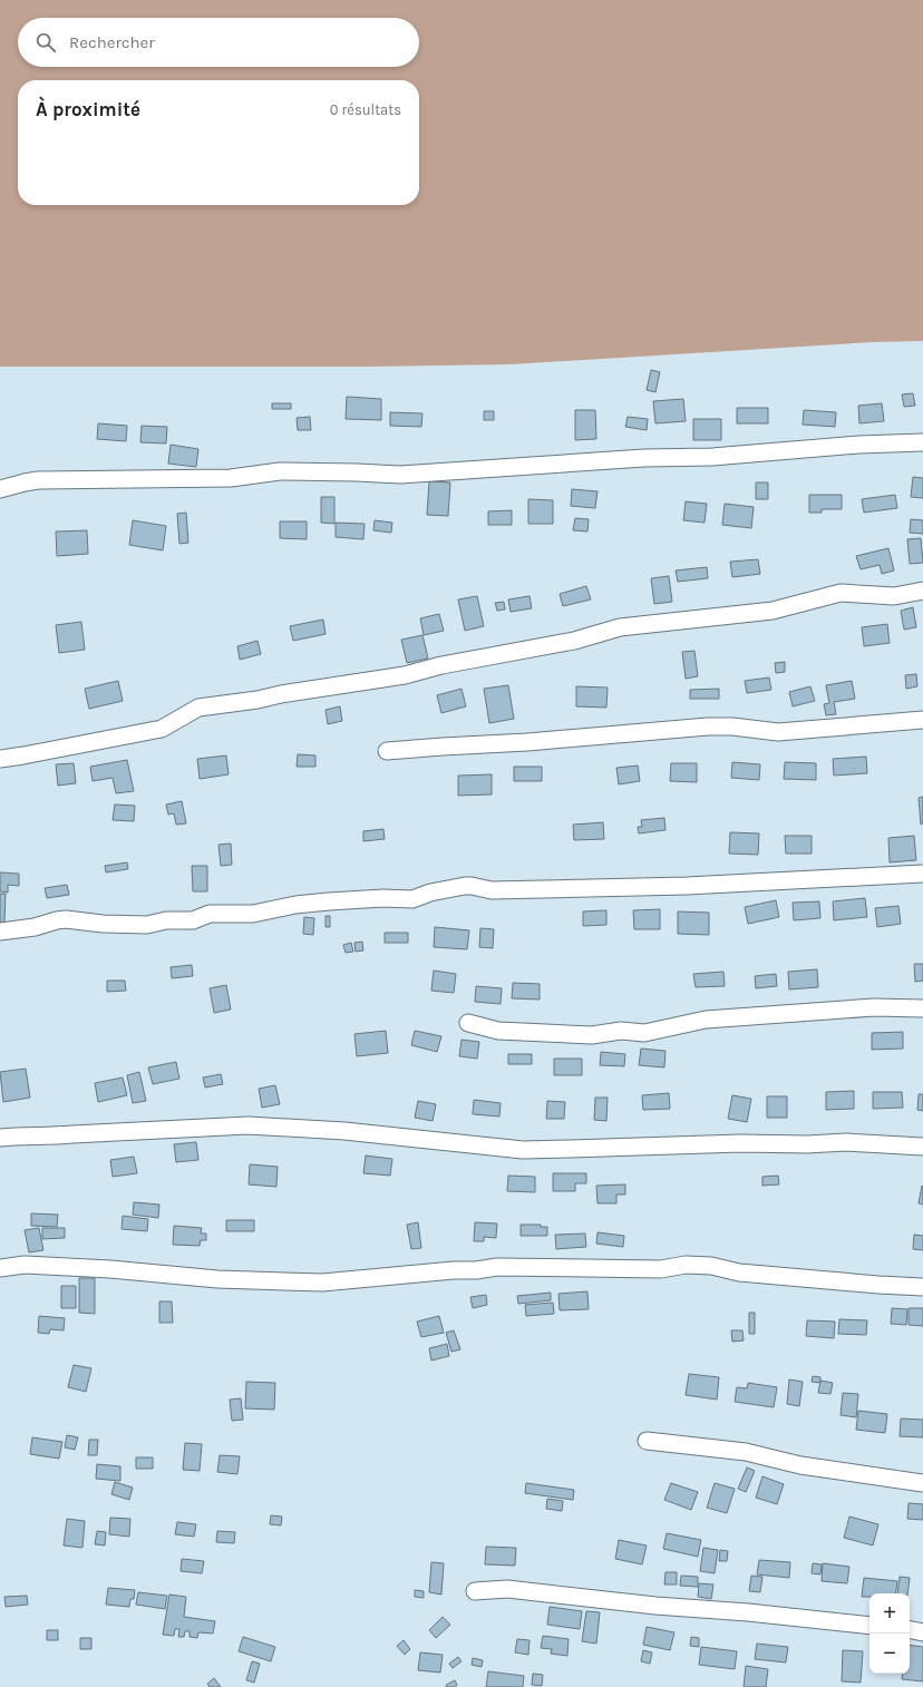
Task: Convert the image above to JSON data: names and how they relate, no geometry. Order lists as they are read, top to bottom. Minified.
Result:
{"page":{"search":"Rechercher","heading":["À proximité","0 résultats"],"map_buttons":["+","−"]}}
